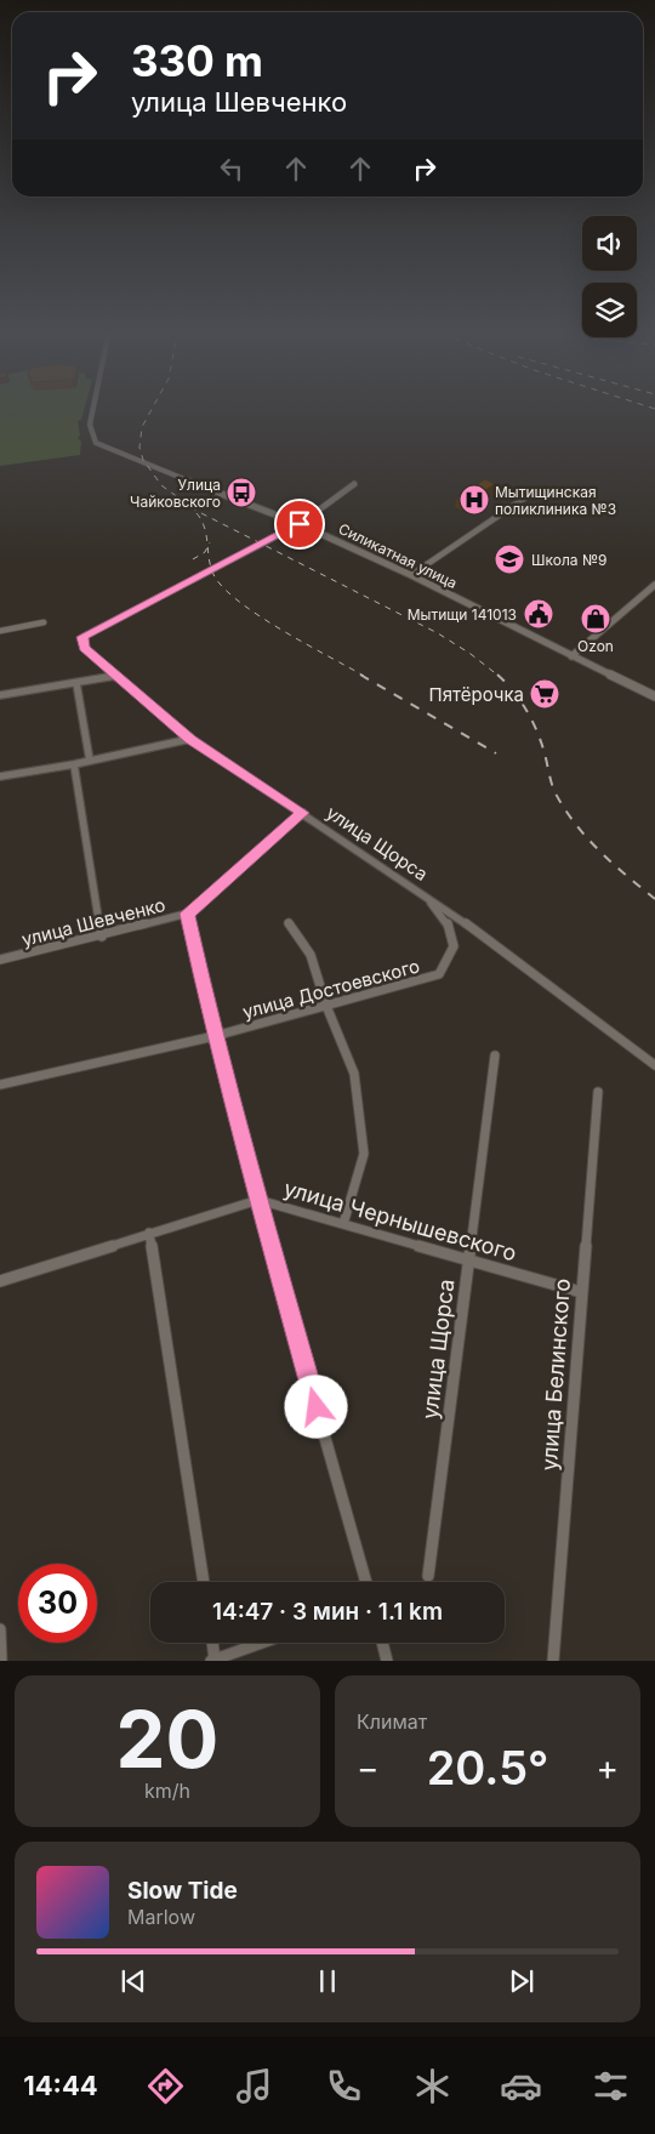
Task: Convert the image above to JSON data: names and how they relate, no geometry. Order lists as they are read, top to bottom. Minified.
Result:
{"streets":{"street":["Силикатная улица","улица Щорса","улица Шевченко","улица Достоевского","улица Чернышевского","улица Белинского"]},"crossings":[["Силикатная улица","улица Щорса"],["улица Щорса","улица Шевченко"],["улица Щорса","улица Достоевского"],["улица Щорса","улица Чернышевского"],["улица Чернышевского","улица Белинского"]],"places":{"bus stop":["Улица Чайковского"],"hospital":["Мытищинская поликлиника №3"],"school or university":["Школа №9"],"public building":["Мытищи 141013"],"shop":["Ozon"],"supermarket":["Пятёрочка"]},"page":{"turn":["330 m","улица Шевченко"],"limit":"30","trip":"14:47 · 3 мин · 1.1 km","tile":[["20","km/h"],"Климат"],"heat":["−","20.5°","+"],"song":["Slow Tide","Marlow"],"tabs":"14:44"}}
